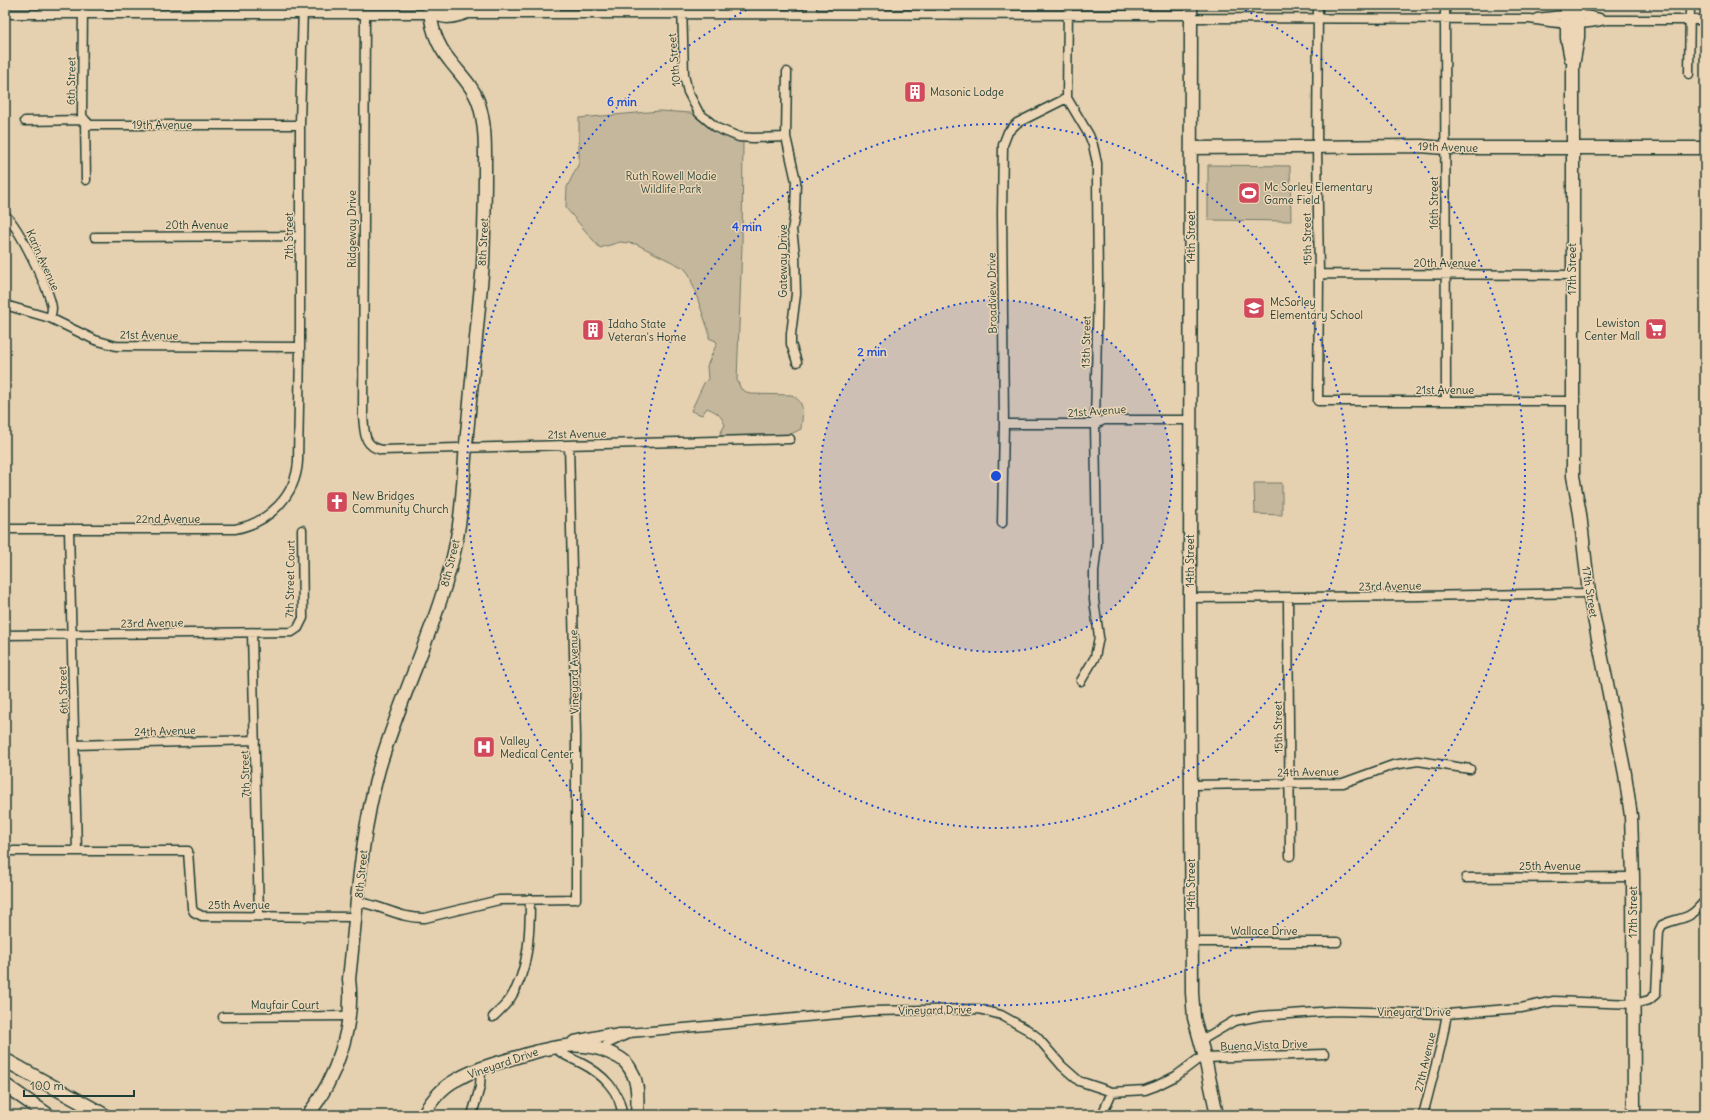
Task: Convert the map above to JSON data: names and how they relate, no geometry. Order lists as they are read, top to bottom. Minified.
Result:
{"streets":{"main road":["19th Avenue","14th Street","8th Street","17th Street","Vineyard Drive"],"street":["10th Street","6th Street","16th Street","20th Avenue","Ridgeway Drive","7th Street","15th Street","Karin Avenue","Gateway Drive","Broadview Drive","21st Avenue","13th Street","22nd Avenue","7th Street Court","23rd Avenue","Vineyard Avenue","24th Avenue","25th Avenue","Wallace Drive","Mayfair Court","Buena Vista Drive","27th Avenue"]},"crossings":[["10th Street","Gateway Drive"],["6th Street","19th Avenue"],["6th Street","22nd Avenue"],["6th Street","23rd Avenue"],["6th Street","24th Avenue"],["6th Street","25th Avenue"],["19th Avenue","16th Street"],["19th Avenue","7th Street"],["19th Avenue","14th Street"],["19th Avenue","15th Street"],["19th Avenue","17th Street"],["16th Street","20th Avenue"],["16th Street","21st Avenue"],["20th Avenue","7th Street"],["20th Avenue","15th Street"],["20th Avenue","17th Street"],["Ridgeway Drive","21st Avenue"],["7th Street","21st Avenue"],["7th Street","22nd Avenue"],["7th Street","23rd Avenue"],["7th Street","24th Avenue"],["7th Street","25th Avenue"],["14th Street","21st Avenue"],["14th Street","23rd Avenue"],["14th Street","24th Avenue"],["14th Street","Wallace Drive"],["14th Street","Vineyard Drive"],["14th Street","Buena Vista Drive"],["15th Street","21st Avenue"],["15th Street","23rd Avenue"],["15th Street","24th Avenue"],["8th Street","21st Avenue"],["8th Street","25th Avenue"],["8th Street","Mayfair Court"],["Karin Avenue","21st Avenue"],["17th Street","21st Avenue"],["17th Street","23rd Avenue"],["17th Street","25th Avenue"],["17th Street","Vineyard Drive"],["Broadview Drive","21st Avenue"],["Broadview Drive","13th Street"],["21st Avenue","13th Street"],["21st Avenue","Vineyard Avenue"],["7th Street Court","23rd Avenue"],["Vineyard Drive","Buena Vista Drive"],["Vineyard Drive","27th Avenue"]],"parks":["Ruth Rowell Modie Wildlife Park"],"places":{"building":["Masonic Lodge","Idaho State Veteran's Home"],"sports":["Mc Sorley Elementary Game Field"],"school or university":["McSorley Elementary School"],"supermarket":["Lewiston Center Mall"],"church":["New Bridges Community Church"],"hospital":["Valley Medical Center"]},"scale_bar":"100 m","rings":["6 min","4 min","2 min"]}
